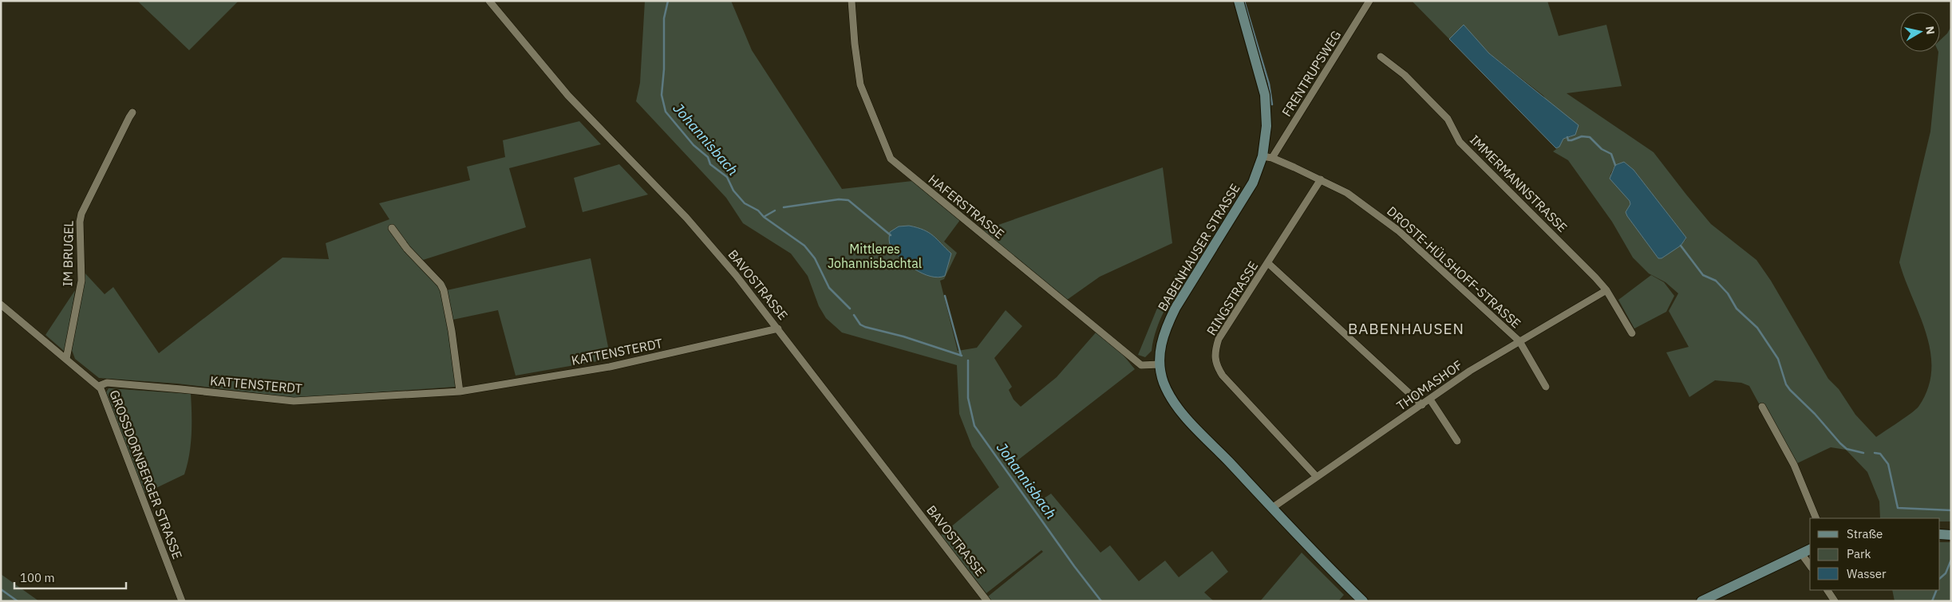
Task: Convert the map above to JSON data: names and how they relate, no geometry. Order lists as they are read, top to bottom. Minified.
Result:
{"streets":{"main road":["BABENHAUSER STRASSE"],"street":["FRENTRUPSWEG","IMMERMANNSTRASSE","HAFERSTRASSE","IM BRUGEL","DROSTE-HÜLSHOFF-STRASSE","BAVOSTRASSE","RINGSTRASSE","KATTENSTERDT","THOMASHOF","GROSSDORNBERGER STRASSE"]},"crossings":[["FRENTRUPSWEG","BABENHAUSER STRASSE"],["FRENTRUPSWEG","DROSTE-HÜLSHOFF-STRASSE"],["IMMERMANNSTRASSE","THOMASHOF"],["HAFERSTRASSE","BABENHAUSER STRASSE"],["BABENHAUSER STRASSE","DROSTE-HÜLSHOFF-STRASSE"],["BABENHAUSER STRASSE","THOMASHOF"],["IM BRUGEL","GROSSDORNBERGER STRASSE"],["DROSTE-HÜLSHOFF-STRASSE","RINGSTRASSE"],["DROSTE-HÜLSHOFF-STRASSE","THOMASHOF"],["BAVOSTRASSE","KATTENSTERDT"],["RINGSTRASSE","THOMASHOF"],["KATTENSTERDT","GROSSDORNBERGER STRASSE"]],"districts":["BABENHAUSEN"],"water":["Johannisbach"],"parks":["Mittleres Johannisbachtal"],"legend":["Straße","Park","Wasser"],"scale_bar":"100 m","north":"right"}
